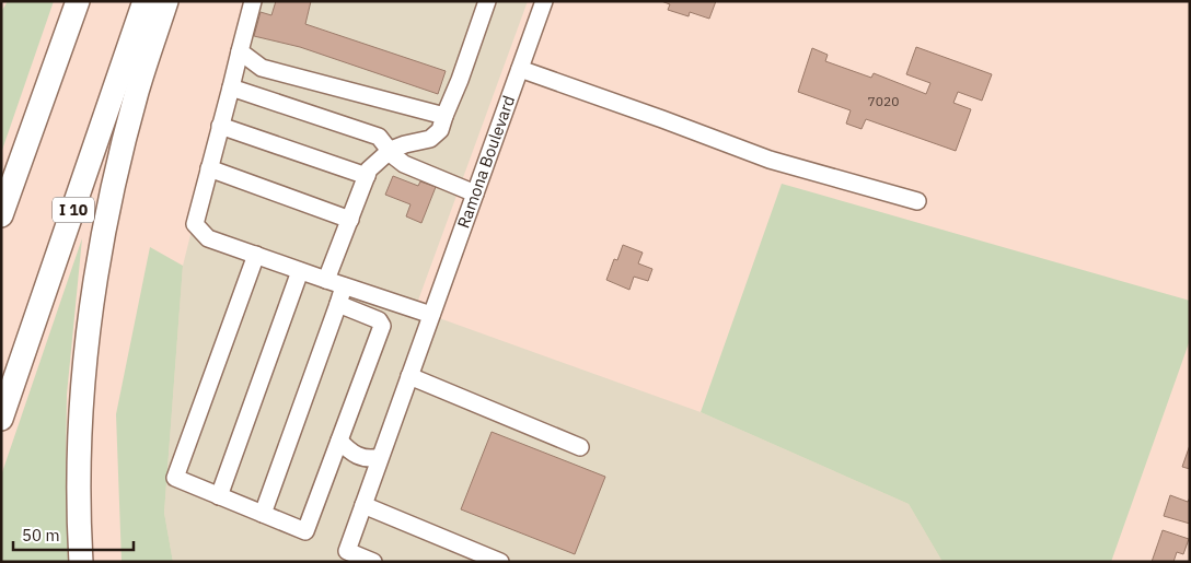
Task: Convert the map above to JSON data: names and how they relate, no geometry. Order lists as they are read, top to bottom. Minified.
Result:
{"streets":{"highway":["I 10"],"street":["Ramona Boulevard"]},"house_numbers":["7020"],"scale_bar":"50 m"}
